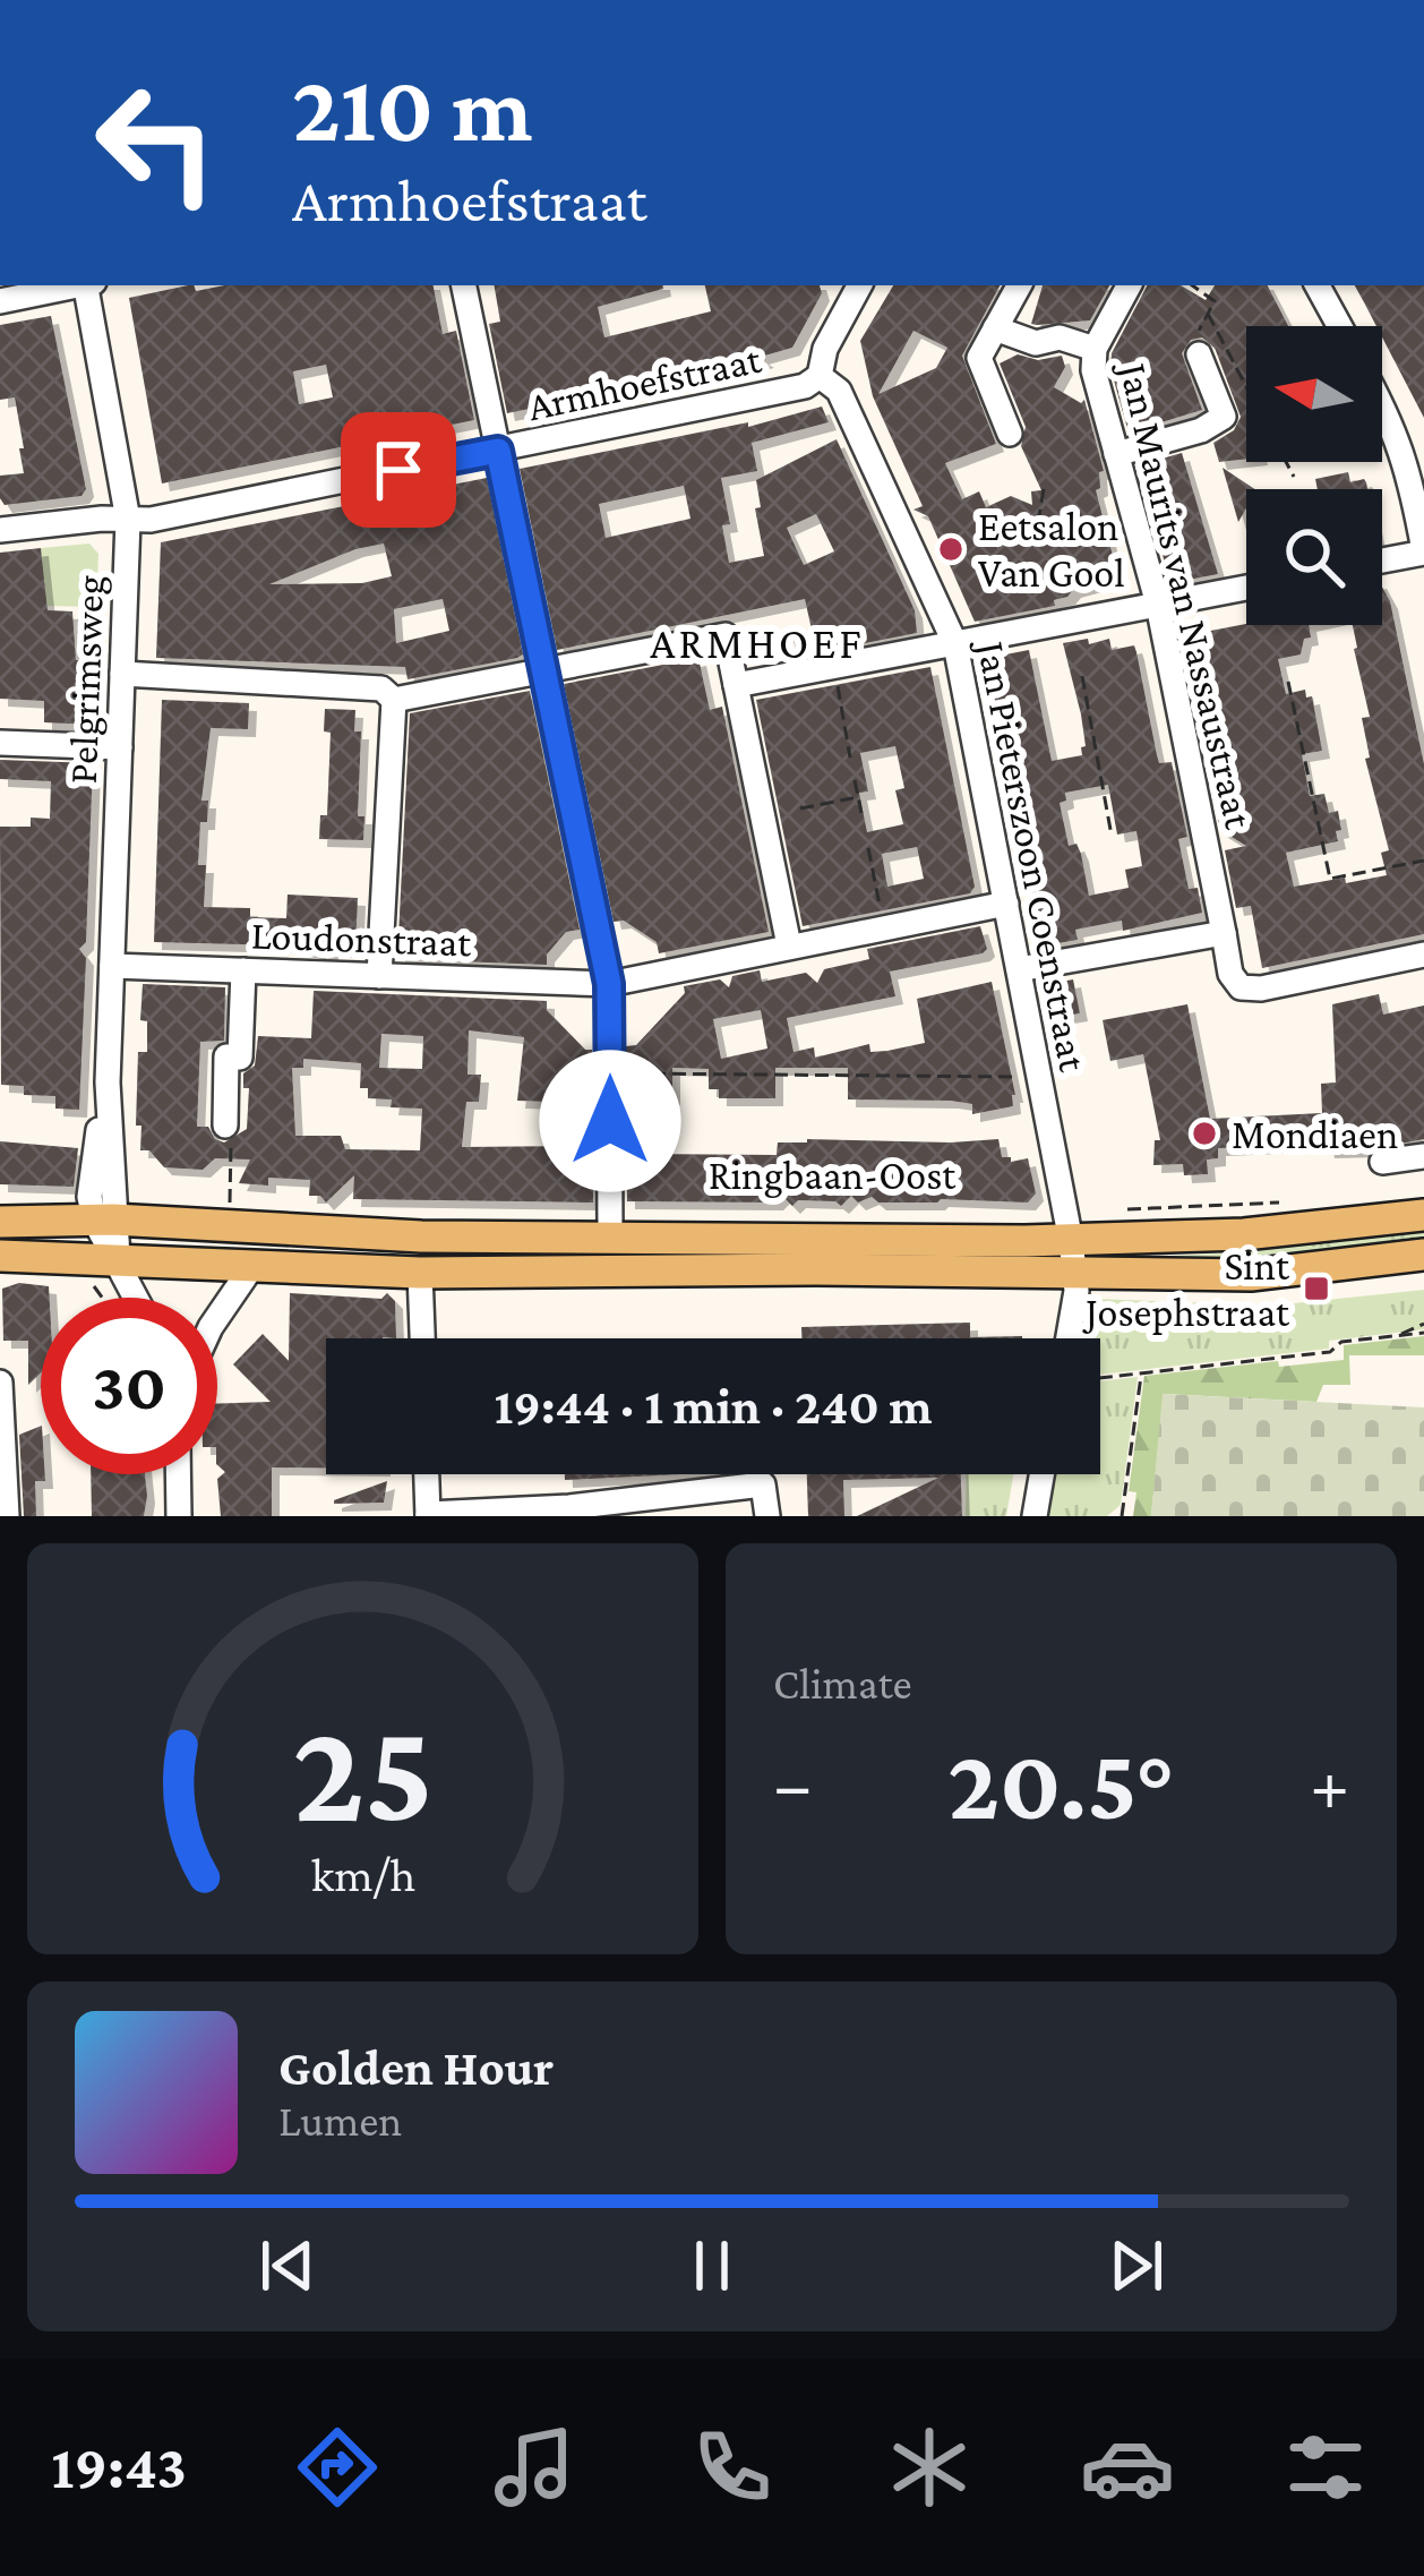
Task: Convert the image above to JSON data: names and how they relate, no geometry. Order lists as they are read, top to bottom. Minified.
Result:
{"streets":{"main road":["Ringbaan-Oost"],"street":["Armhoefstraat","Jan Maurits van Nassaustraat","Pelgrimsweg","Jan Pieterszoon Coenstraat","Loudonstraat"]},"crossings":[["Armhoefstraat","Pelgrimsweg"],["Armhoefstraat","Jan Pieterszoon Coenstraat"],["Pelgrimsweg","Loudonstraat"],["Pelgrimsweg","Ringbaan-Oost"],["Jan Pieterszoon Coenstraat","Loudonstraat"],["Jan Pieterszoon Coenstraat","Ringbaan-Oost"]],"districts":["ARMHOEF"],"places":{"other":["Eetsalon Van Gool","Mondiaen"],"transit":["Sint Josephstraat"]},"north":"left","page":{"turn":["210 m","Armhoefstraat"],"limit":"30","trip":"19:44 · 1 min · 240 m","tile":"Climate","heat":["−","20.5°","+"],"song":["Golden Hour","Lumen"],"tabs":"19:43","gauge":["25","km/h"]}}
